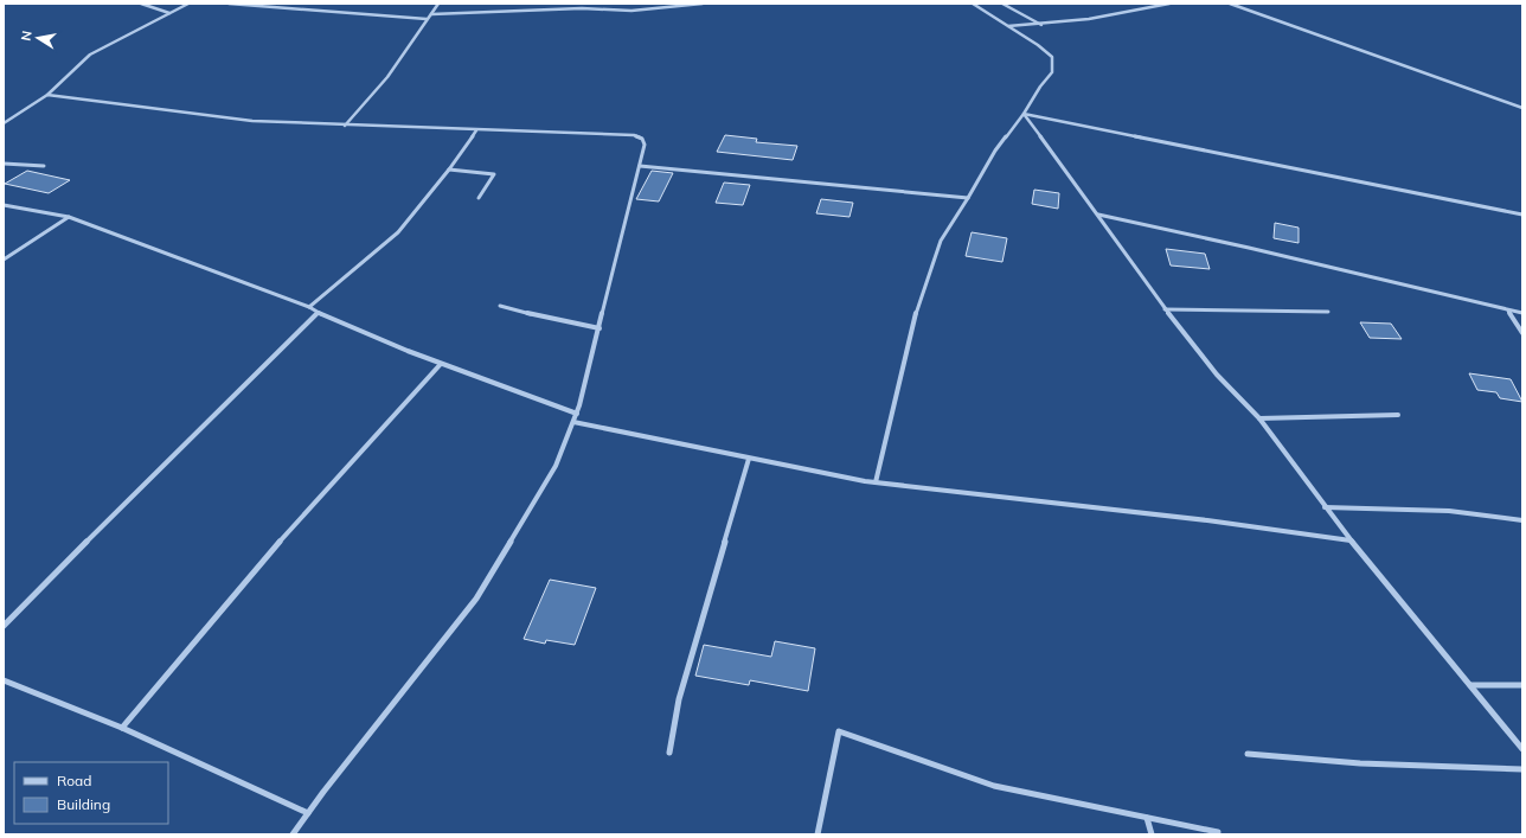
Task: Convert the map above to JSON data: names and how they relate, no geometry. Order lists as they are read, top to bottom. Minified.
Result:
{"legend":["Road","Building"],"north":"left"}
